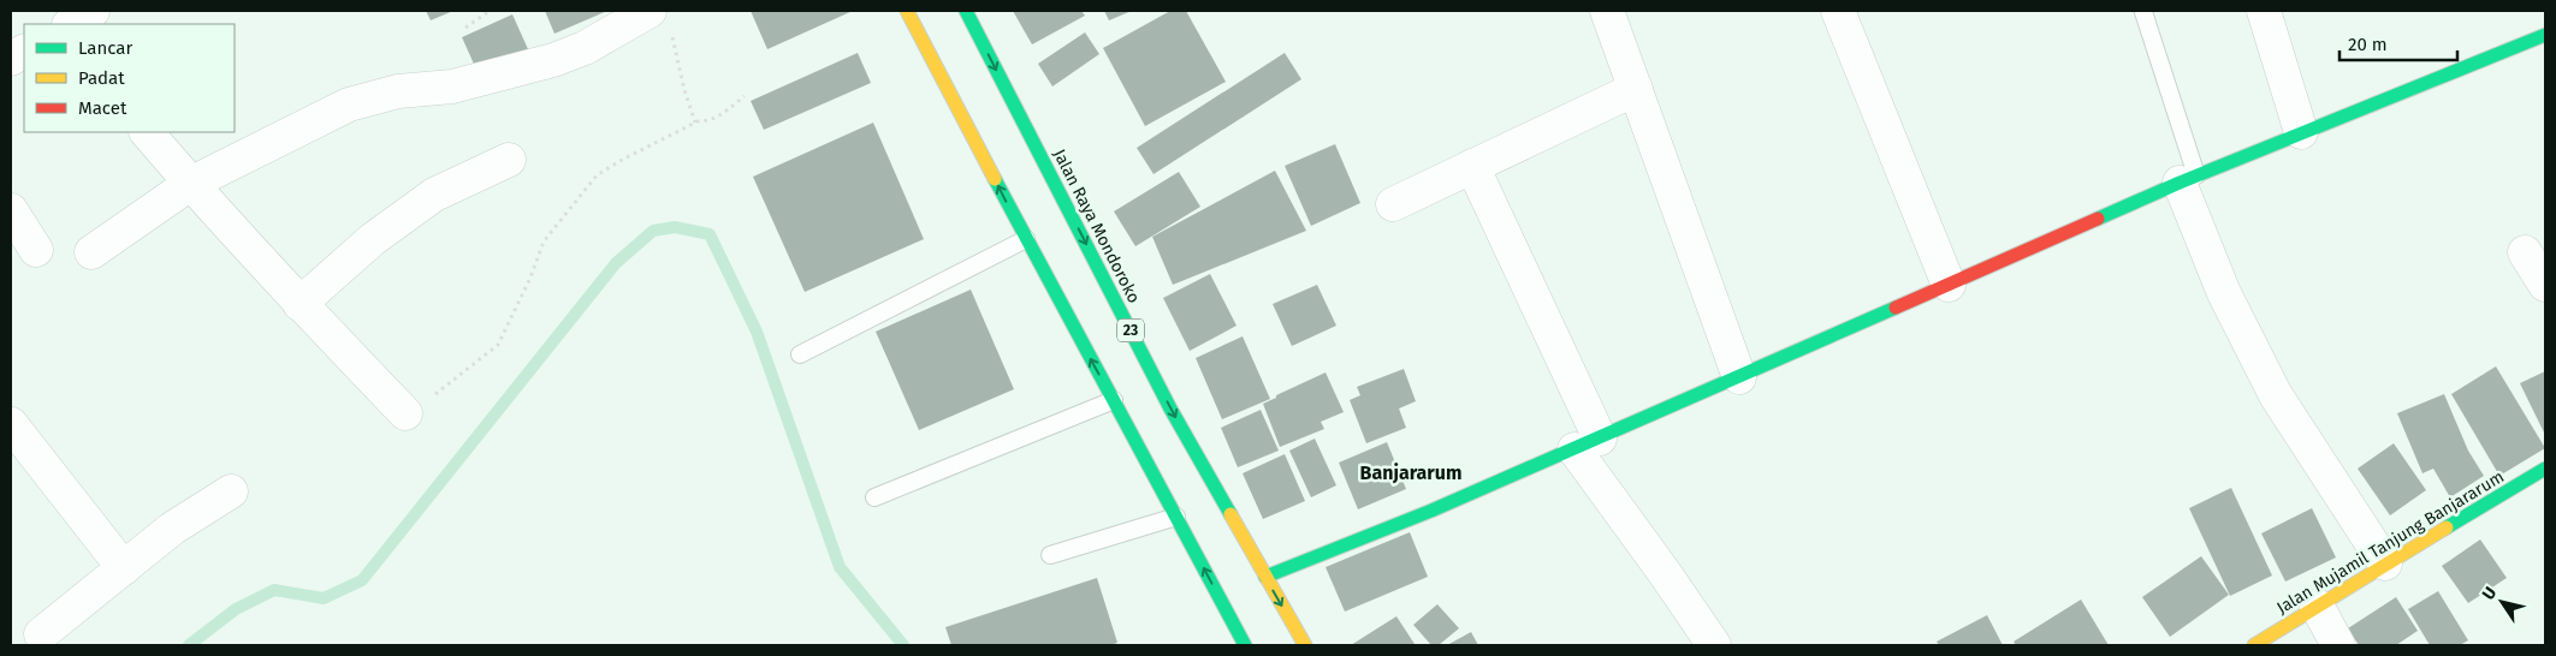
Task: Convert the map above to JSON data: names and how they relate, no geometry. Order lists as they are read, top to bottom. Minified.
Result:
{"streets":{"main road":["Jalan Raya Mondoroko","23","Jalan Mujamil Tanjung Banjararum"]},"districts":["Banjararum"],"legend":["Lancar","Padat","Macet"],"scale_bar":"20 m","north":"top left"}
